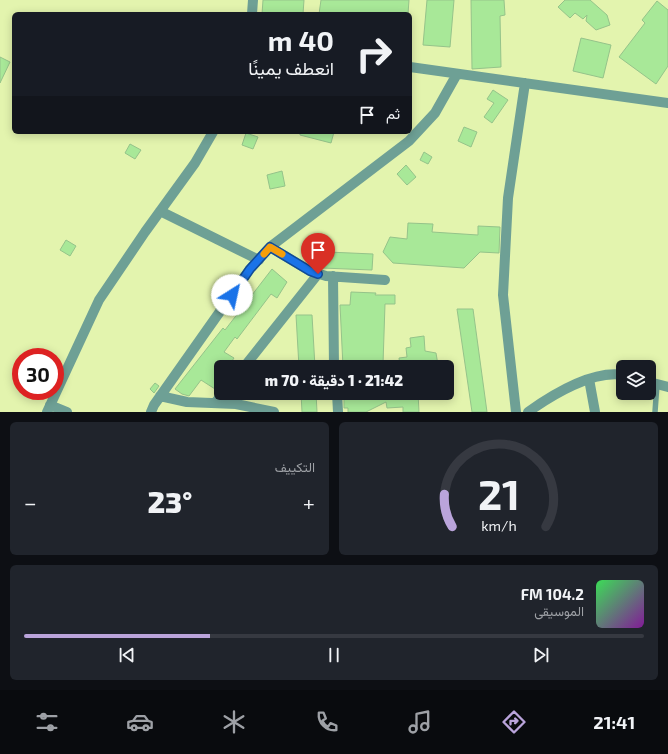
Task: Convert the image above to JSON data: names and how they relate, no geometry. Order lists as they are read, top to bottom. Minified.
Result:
{"page":{"turn":["40 m","انعطف يمينًا"],"then":"ثم","limit":"30","trip":"21:42 · 1 دقيقة · 70 m","tile":"التكييف","heat":["−","23°","+"],"song":["104.2 FM","الموسيقى"],"tabs":"21:41","gauge":["21","km/h"]}}
